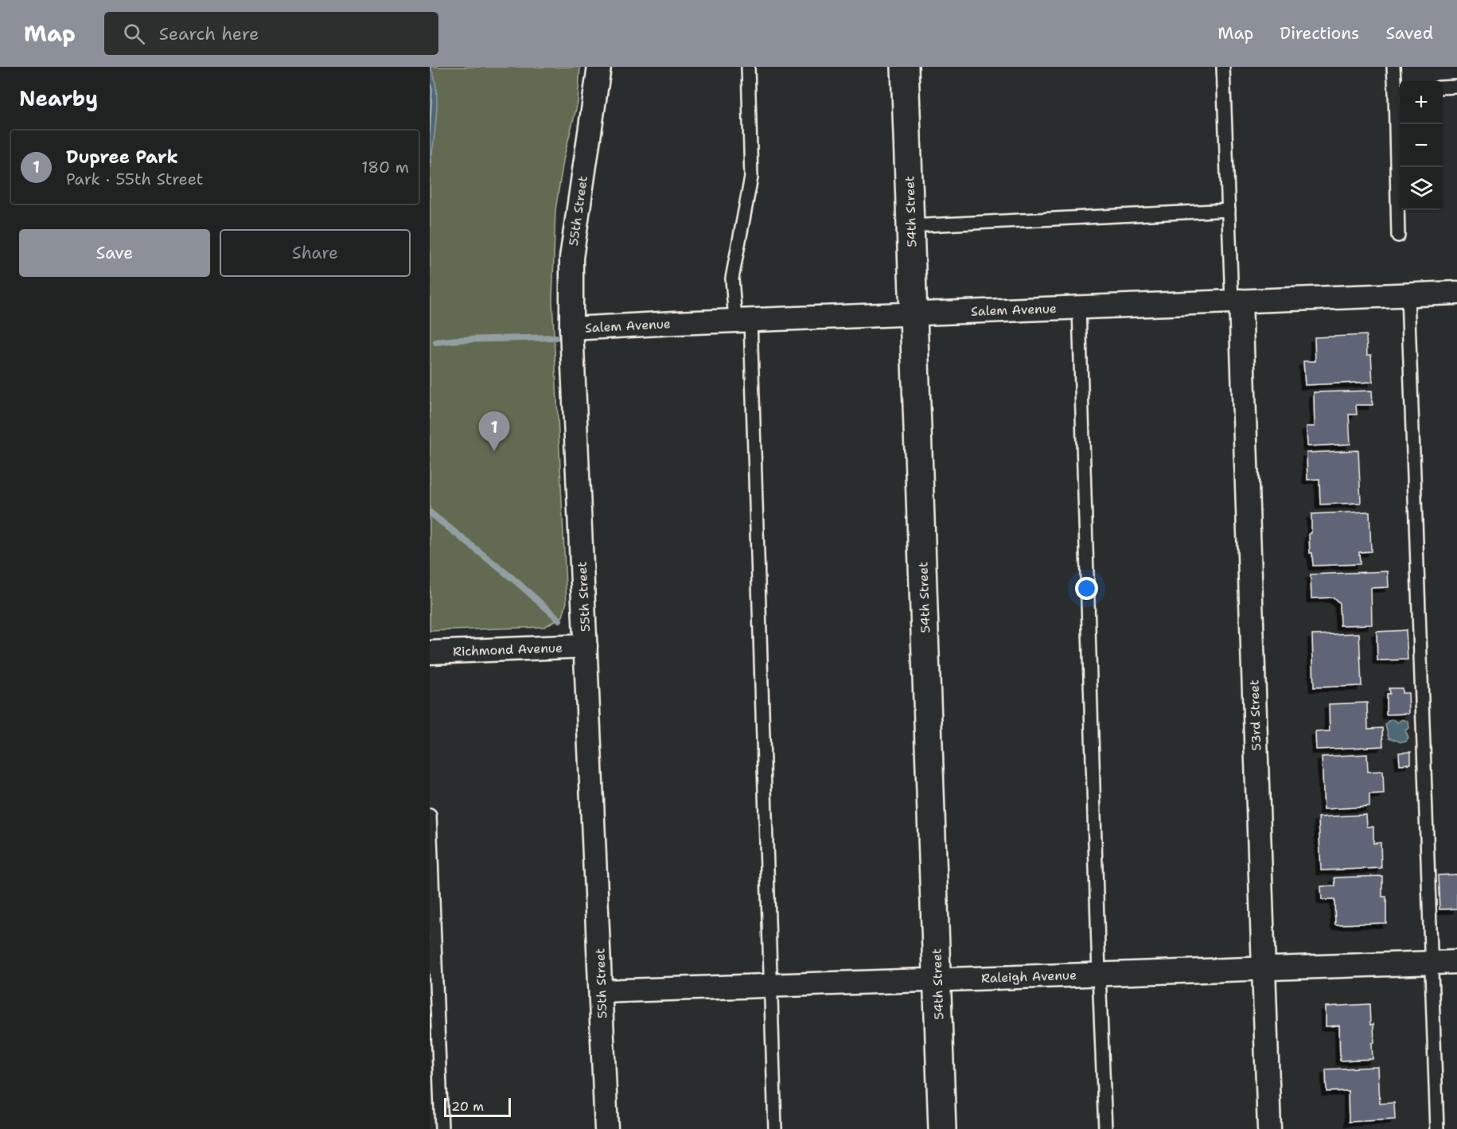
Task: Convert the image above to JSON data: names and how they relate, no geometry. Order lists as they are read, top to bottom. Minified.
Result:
{"streets":{"street":["55th Street","54th Street","Salem Avenue","Richmond Avenue","53rd Street","Raleigh Avenue"]},"crossings":[["55th Street","Salem Avenue"],["55th Street","Richmond Avenue"],["55th Street","Raleigh Avenue"],["54th Street","Salem Avenue"],["54th Street","Raleigh Avenue"],["Salem Avenue","53rd Street"],["53rd Street","Raleigh Avenue"]],"scale_bar":"20 m","page":{"header":"Map","search":"Search here","nav":["Map","Directions","Saved"],"heading":"Nearby","map_buttons":["+","−"],"list":[{"mark":"1","name":"Dupree Park","note":"Park · 55th Street","value":"180 m"}],"buttons":["Save","Share"],"pins":"1","scale":"20 m"}}
